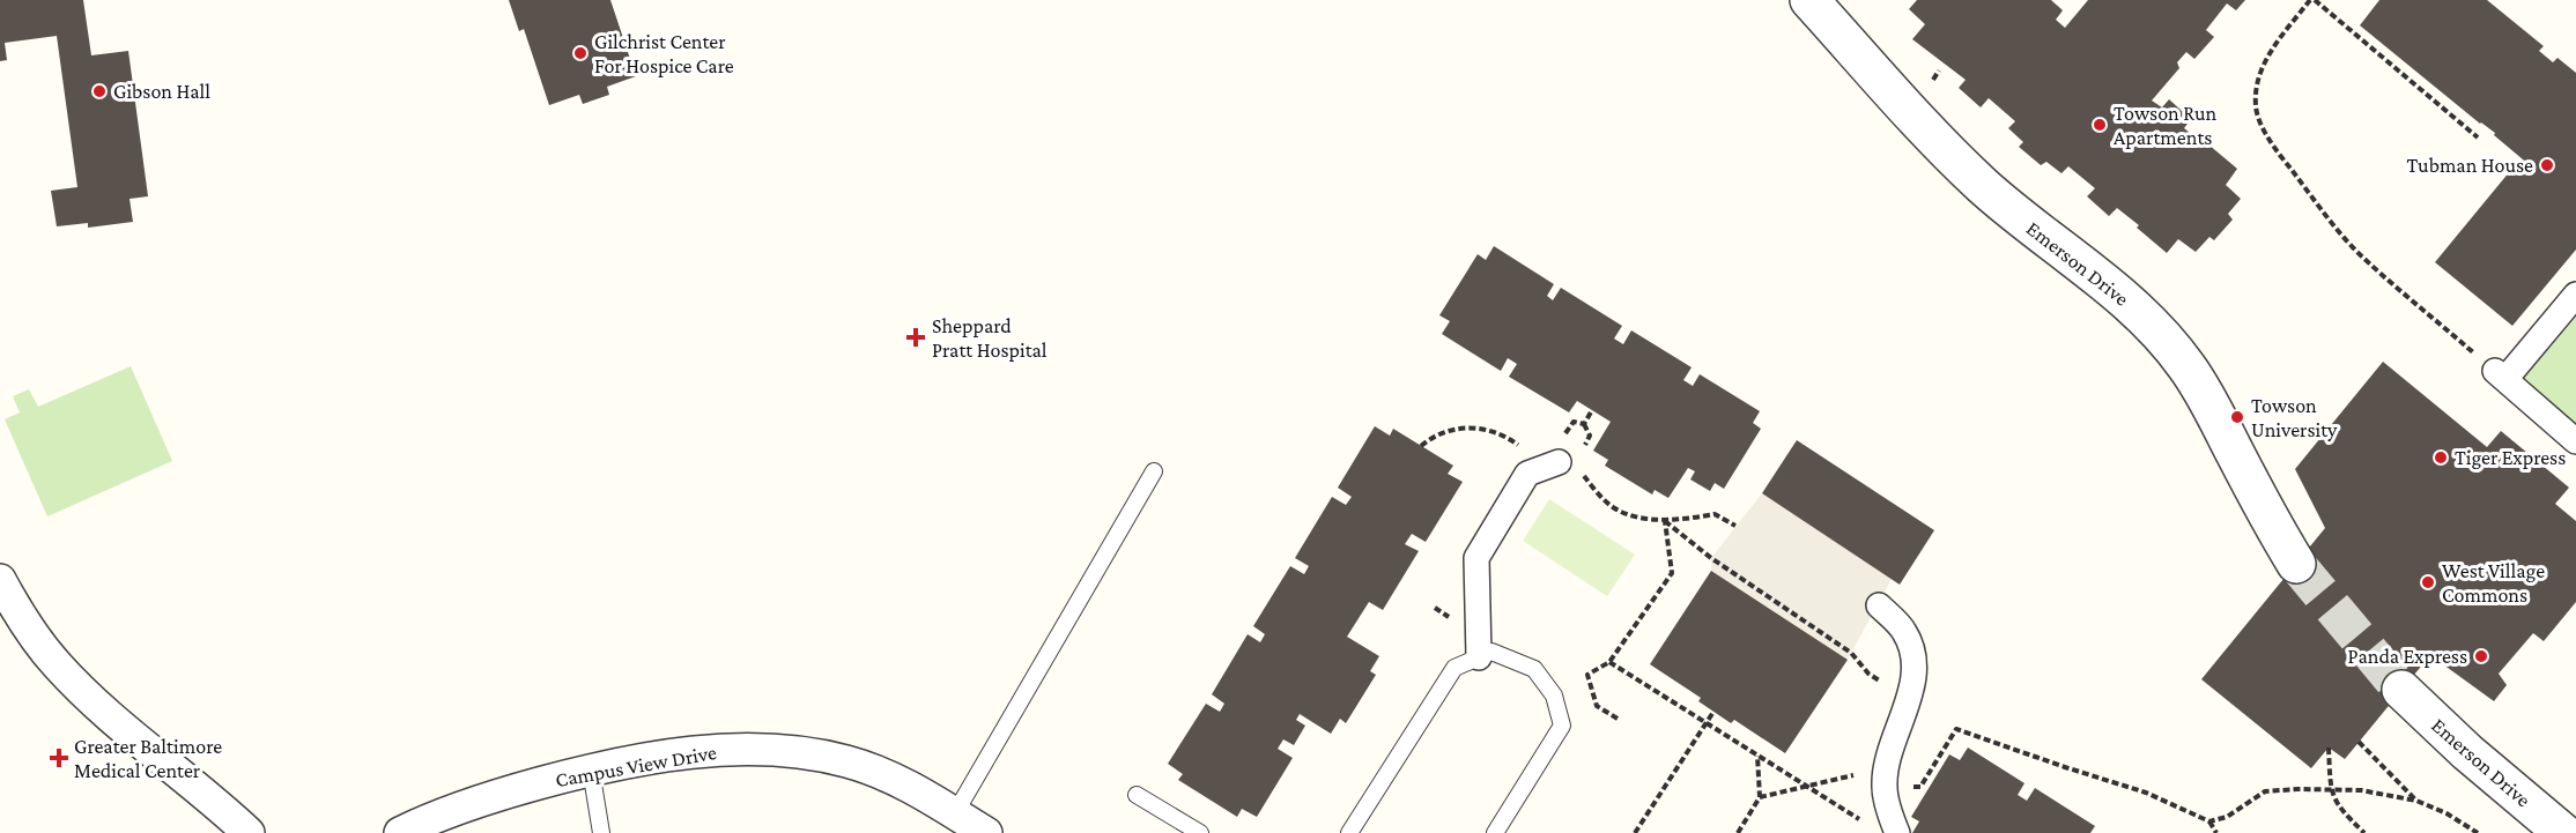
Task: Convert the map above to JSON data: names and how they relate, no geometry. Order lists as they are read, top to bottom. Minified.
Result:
{"streets":{"street":["Emerson Drive","Campus View Drive"]},"places":{"other":["Gilchrist Center For Hospice Care","Gibson Hall","Towson Run Apartments","Tubman House","Towson University","Tiger Express","West Village Commons","Panda Express"],"health":["Sheppard Pratt Hospital","Greater Baltimore Medical Center"]}}
